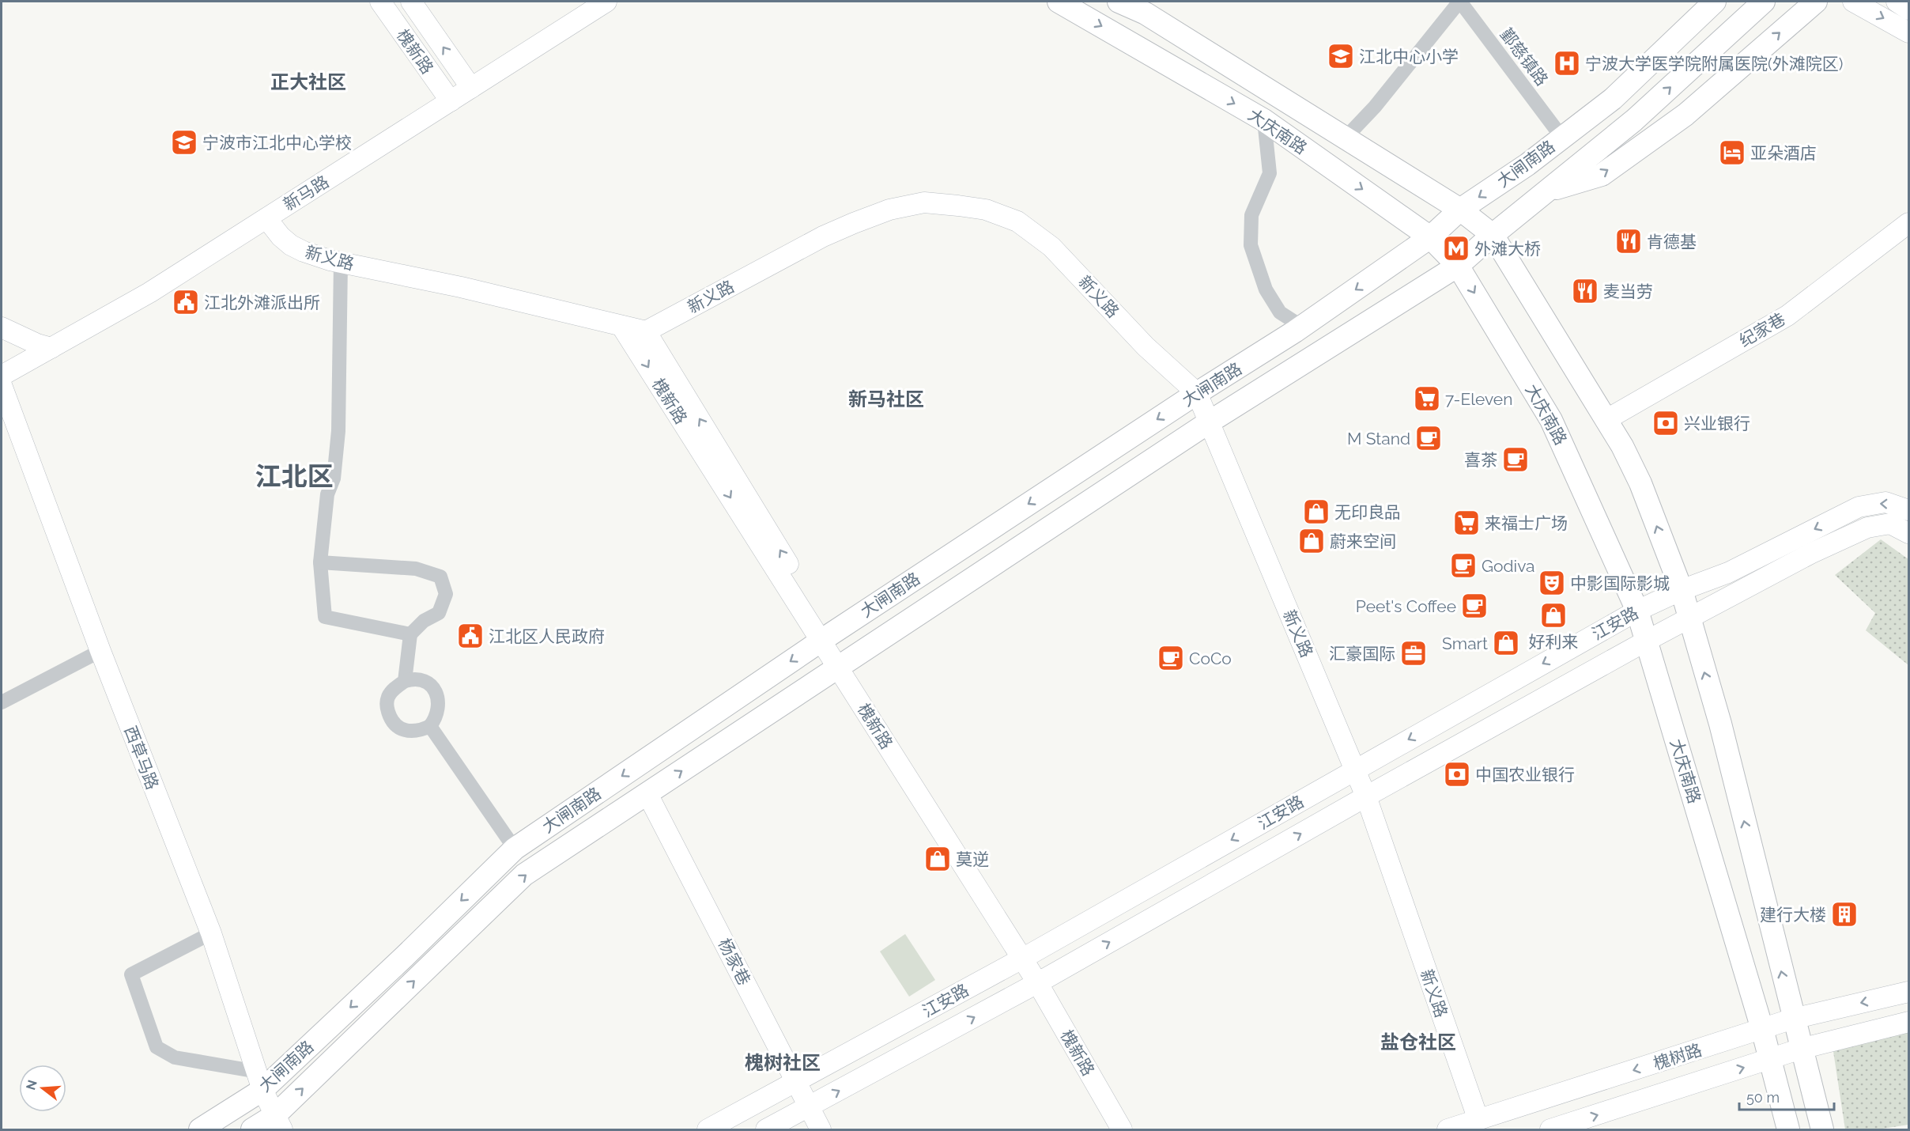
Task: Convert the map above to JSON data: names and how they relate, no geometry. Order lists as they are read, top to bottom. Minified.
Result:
{"streets":{"main road":["大庆南路","大闸南路"],"street":["槐新路","鄞慈镇路","新马路","新义路","纪家巷","江安路","西草马路","杨家巷","槐树路"]},"crossings":[["槐新路","大闸南路"],["槐新路","新马路"],["槐新路","新义路"],["槐新路","江安路"],["大庆南路","大闸南路"],["大庆南路","纪家巷"],["大庆南路","江安路"],["大庆南路","槐树路"],["大闸南路","新义路"],["大闸南路","西草马路"],["大闸南路","杨家巷"],["新马路","新义路"],["新义路","江安路"],["新义路","槐树路"],["江安路","杨家巷"]],"districts":["正大社区","新马社区","江北区","盐仓社区","槐树社区"],"places":{"school or university":["江北中心小学","宁波市江北中心学校"],"hospital":["宁波大学医学院附属医院(外滩院区)"],"hotel":["亚朵酒店"],"restaurant":["肯德基","麦当劳"],"metro station":["外滩大桥"],"public building":["江北外滩派出所","江北区人民政府"],"supermarket":["7-Eleven","来福士广场"],"bank":["兴业银行","中国农业银行"],"cafe":["M Stand","喜茶","Godiva","Peet's Coffee","CoCo"],"shop":["无印良品","蔚来空间","好利来","Smart","莫逆"],"theatre":["中影国际影城"],"office":["汇豪国际"],"building":["建行大楼"]},"scale_bar":"50 m","north":"left"}
